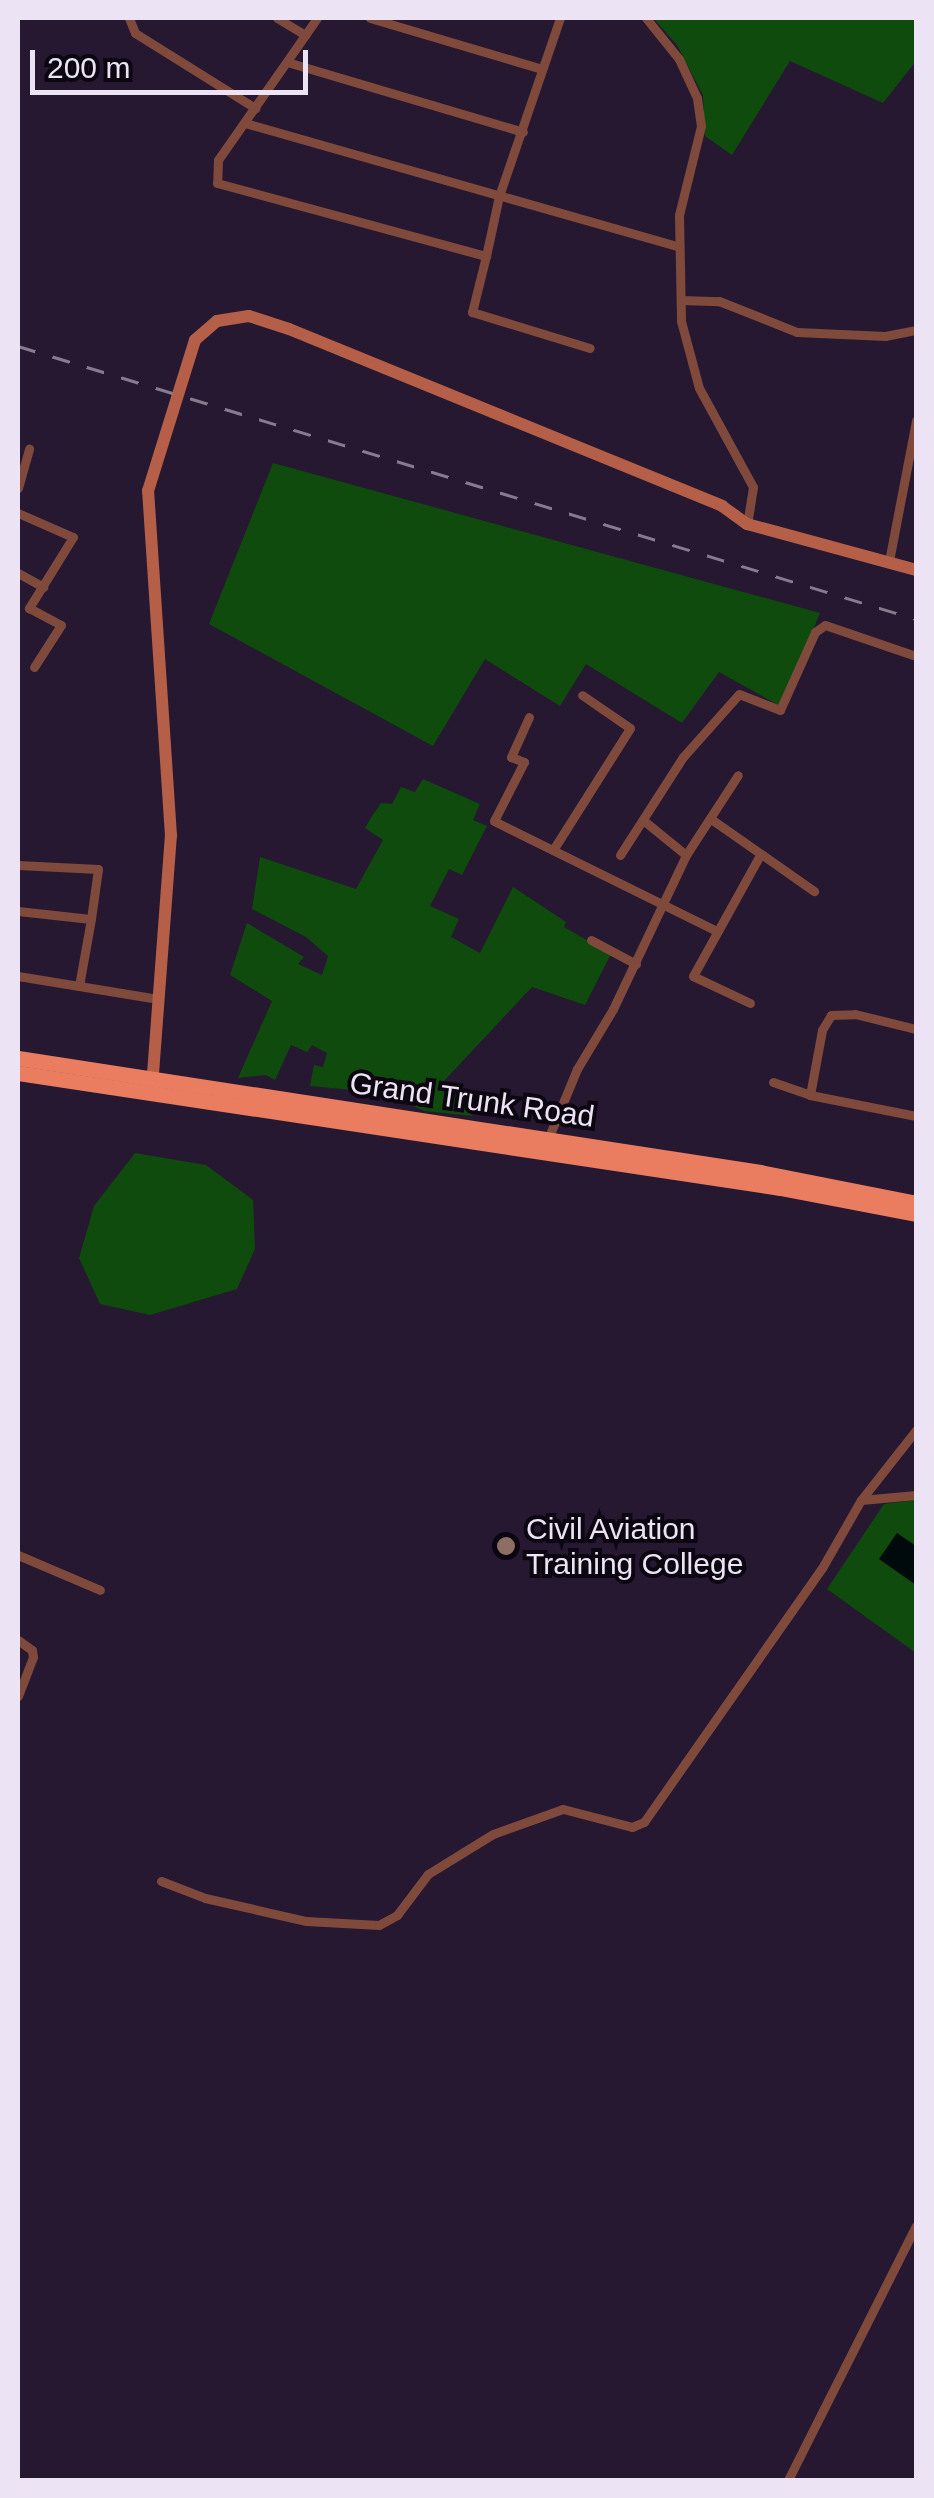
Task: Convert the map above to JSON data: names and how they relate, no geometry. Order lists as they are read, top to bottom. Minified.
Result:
{"streets":{"highway":["Grand Trunk Road"]},"places":["Civil Aviation Training College"],"scale_bar":"200 m"}
